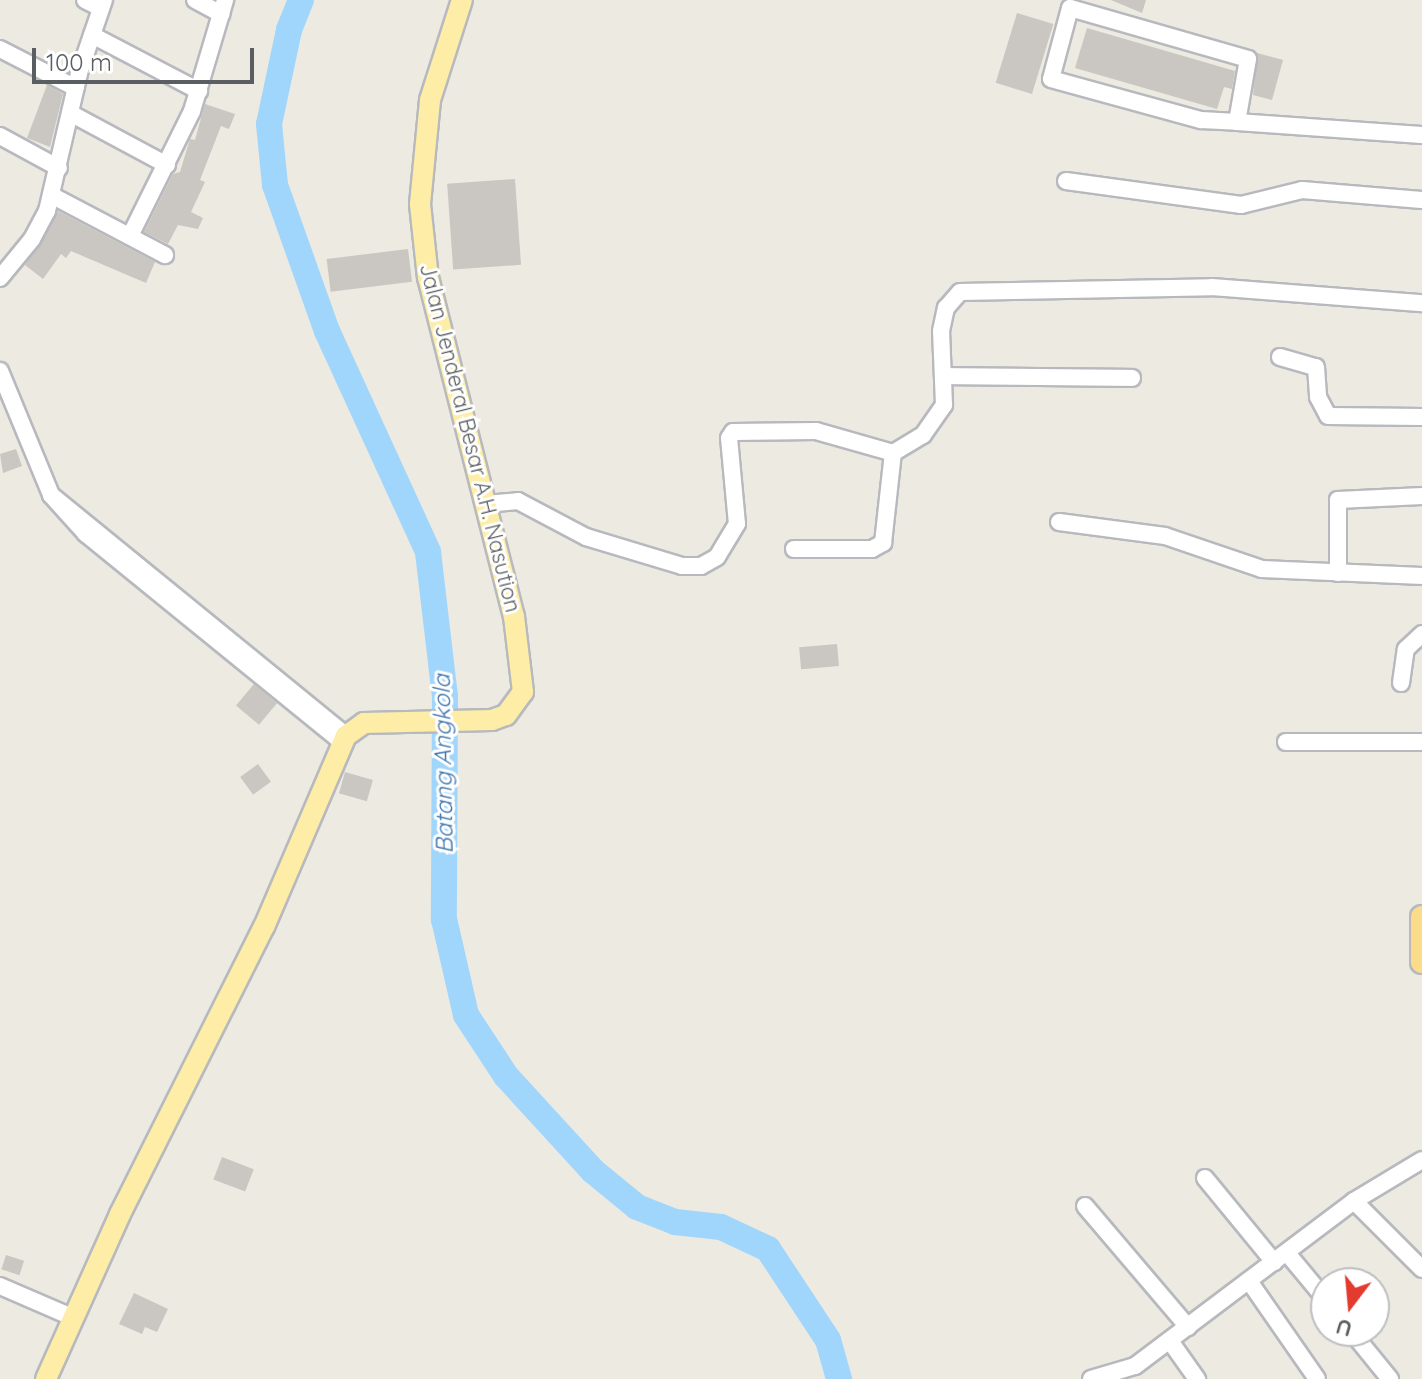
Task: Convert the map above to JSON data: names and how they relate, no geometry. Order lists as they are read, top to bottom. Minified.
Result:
{"streets":{"main road":["Jalan Jenderal Besar A.H. Nasution"]},"water":["Batang Angkola"],"scale_bar":"100 m","north":"bottom"}
